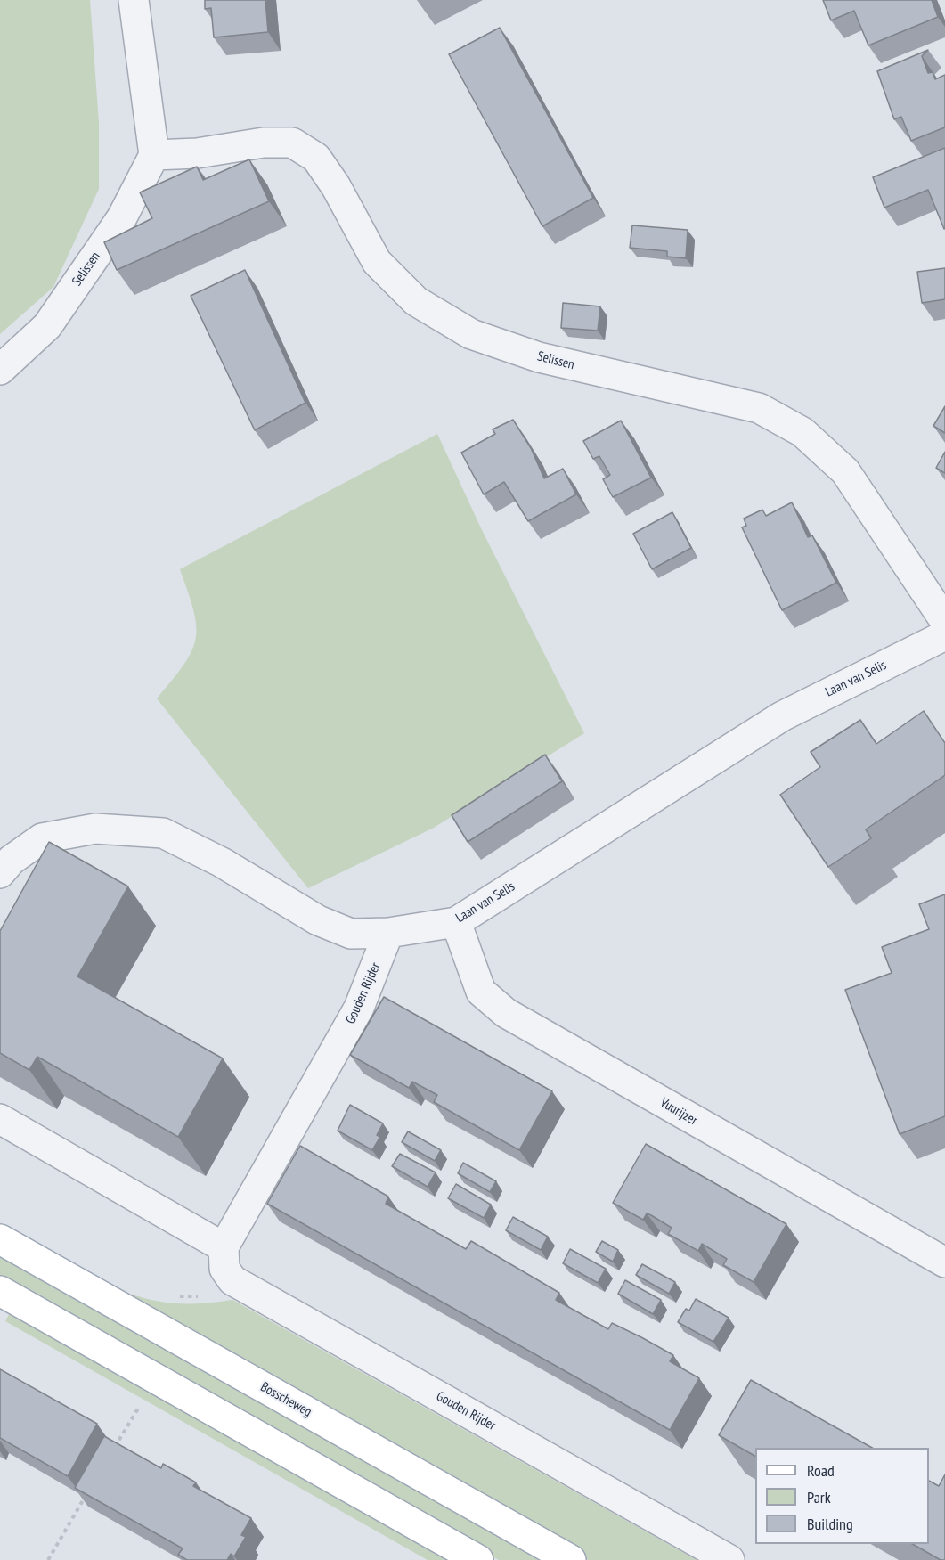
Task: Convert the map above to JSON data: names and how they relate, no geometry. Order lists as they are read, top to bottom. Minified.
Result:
{"streets":{"main road":["Bosscheweg"],"street":["Selissen","Laan van Selis","Gouden Rijder","Vuurijzer"]},"crossings":[["Laan van Selis","Gouden Rijder"],["Laan van Selis","Vuurijzer"]],"legend":["Road","Park","Building"]}
